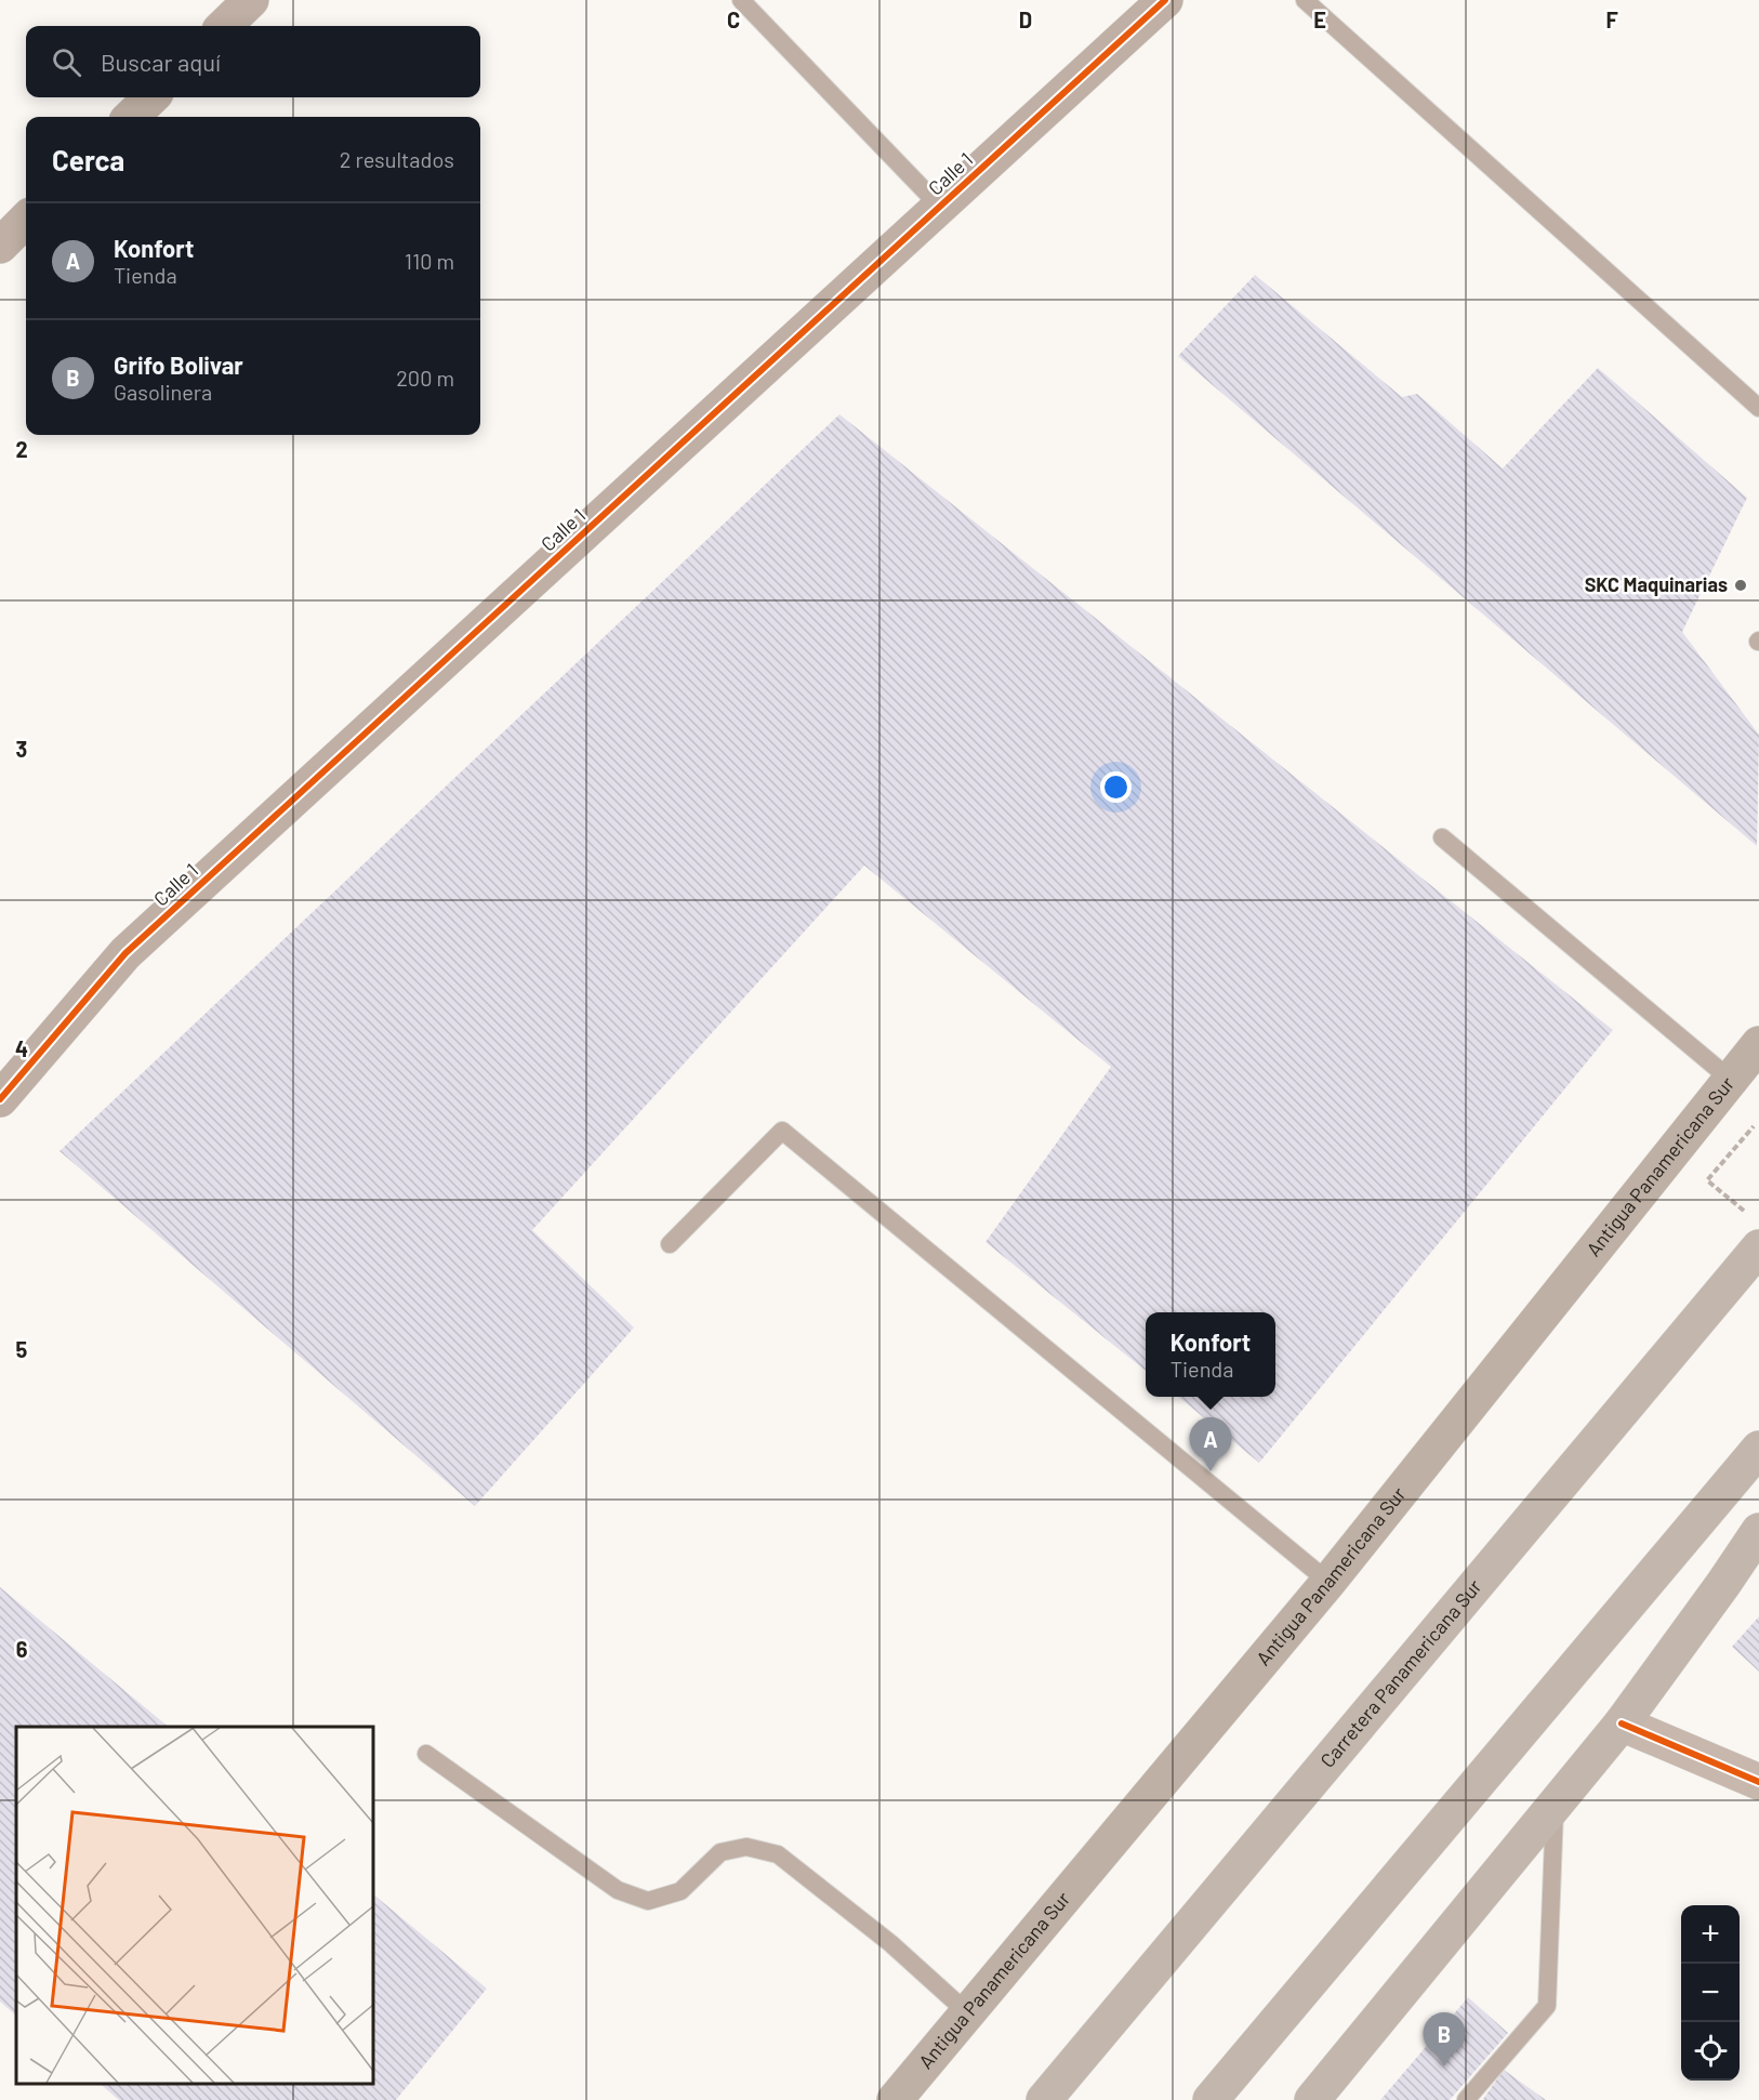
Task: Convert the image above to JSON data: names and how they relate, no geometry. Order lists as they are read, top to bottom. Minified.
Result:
{"streets":{"highway":["Carretera Panamericana Sur"],"main road":["Antigua Panamericana Sur"],"street":["Calle 1"]},"places":["SKC Maquinarias"],"page":{"search":"Buscar aquí","heading":["Cerca","2 resultados"],"list":[{"mark":"A","name":"Konfort","note":"Tienda","value":"110 m"},{"mark":"B","name":"Grifo Bolivar","note":"Gasolinera","value":"200 m"}],"popup":["Konfort","Tienda"],"pins":["A","B"],"map_buttons":["+","−"]},"grid":{"columns":["C","D","E","F"],"rows":["2","3","4","5","6"]}}
